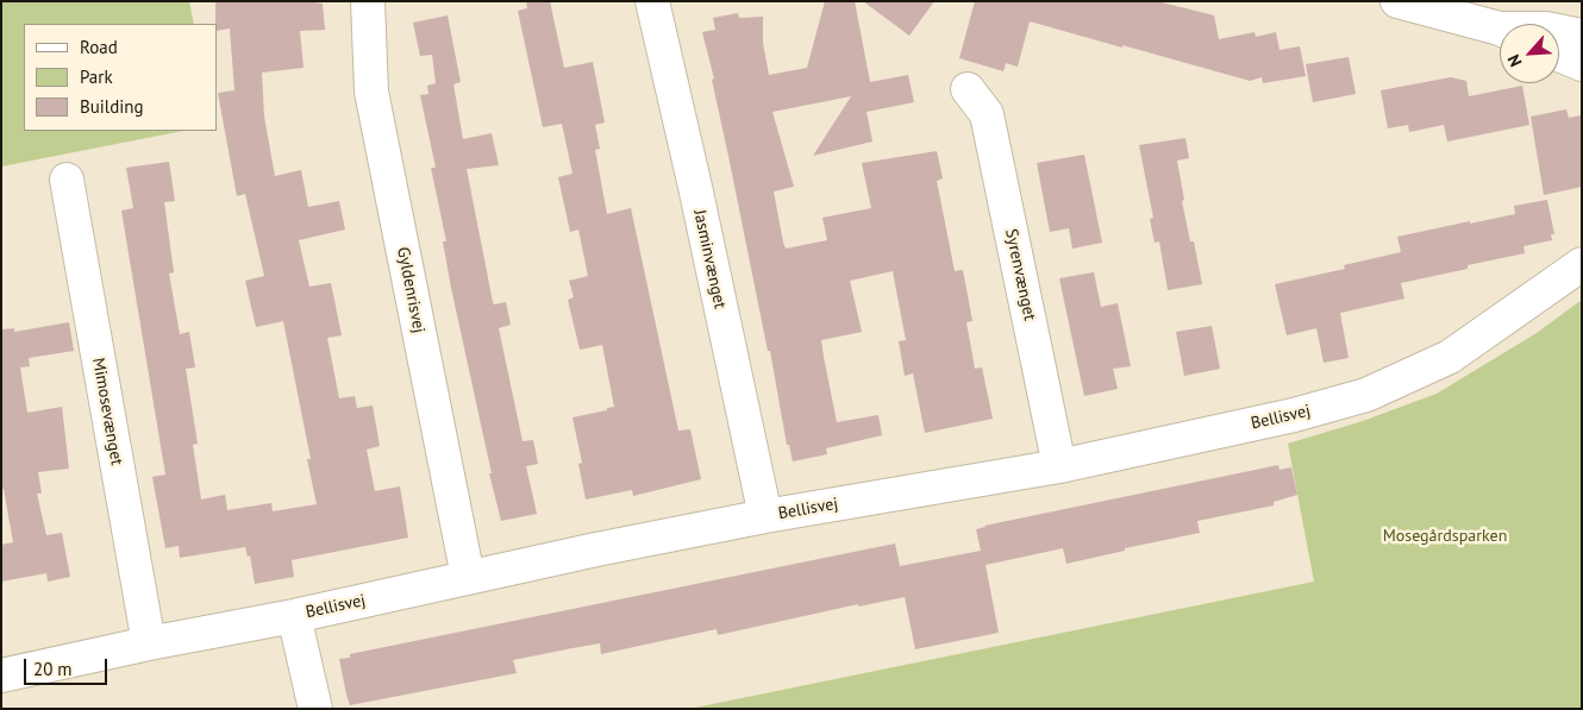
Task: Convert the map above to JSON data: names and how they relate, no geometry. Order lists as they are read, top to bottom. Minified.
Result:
{"streets":{"street":["Jasminvænget","Syrenvænget","Gyldenrisvej","Mimosevænget","Bellisvej"]},"crossings":[["Jasminvænget","Bellisvej"],["Syrenvænget","Bellisvej"],["Gyldenrisvej","Bellisvej"],["Mimosevænget","Bellisvej"]],"parks":["Mosegårdsparken"],"legend":["Road","Park","Building"],"scale_bar":"20 m","north":"bottom left"}
